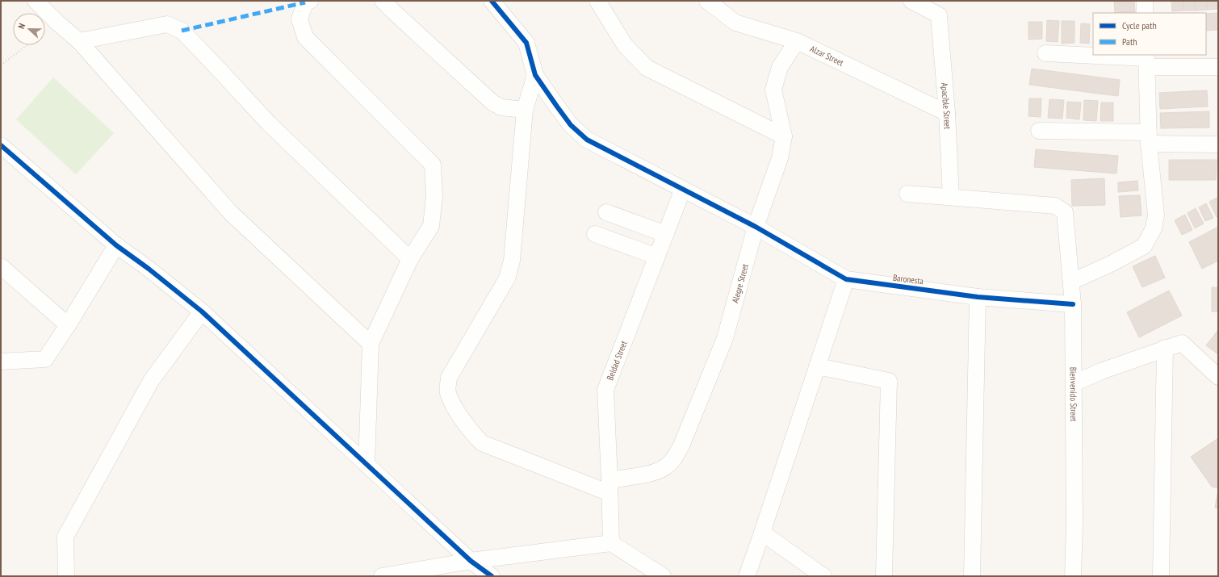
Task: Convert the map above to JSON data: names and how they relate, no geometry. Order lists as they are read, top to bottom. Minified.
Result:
{"streets":{"street":["Alzar Street","Apacible Street","Baronesta","Alegre Street","Beldad Street","Bienvenido Street"]},"crossings":[["Alzar Street","Apacible Street"],["Alzar Street","Alegre Street"],["Apacible Street","Bienvenido Street"],["Baronesta","Alegre Street"],["Baronesta","Beldad Street"],["Baronesta","Bienvenido Street"],["Alegre Street","Beldad Street"]],"legend":["Cycle path","Path"],"north":"left"}
